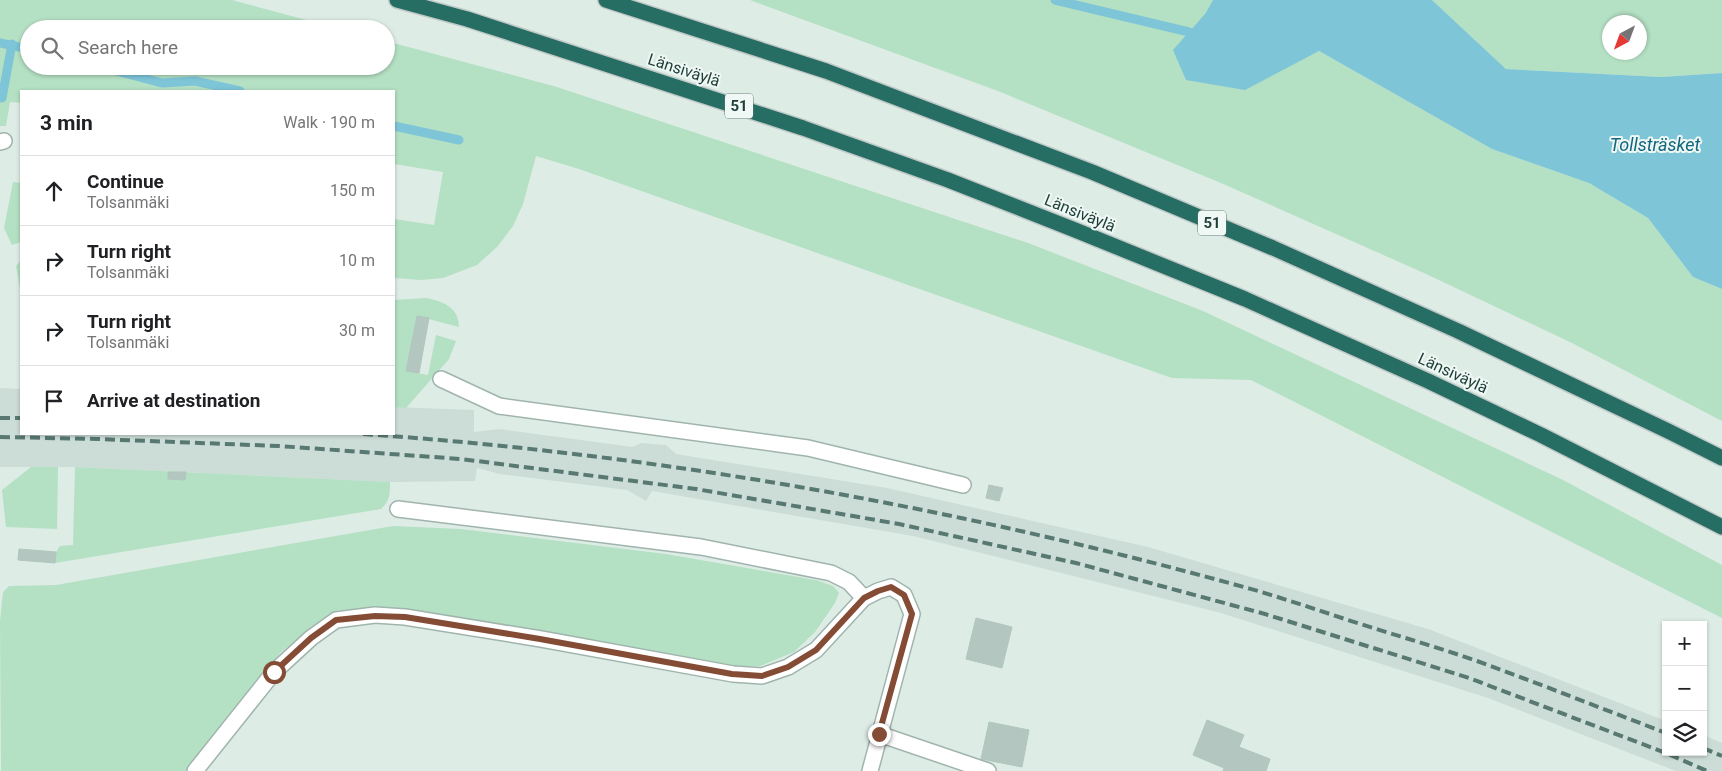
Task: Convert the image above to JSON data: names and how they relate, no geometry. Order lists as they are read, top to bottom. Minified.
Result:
{"streets":{"highway":["Länsiväylä","51"]},"water":["Tollsträsket"],"north":"bottom left","page":{"search":"Search here","heading":["3 min","Walk · 190 m"],"list":[["Continue","Tolsanmäki","150 m"],["Turn right","Tolsanmäki","10 m"],["Turn right","Tolsanmäki","30 m"],"Arrive at destination"],"map_buttons":["+","−"]}}
